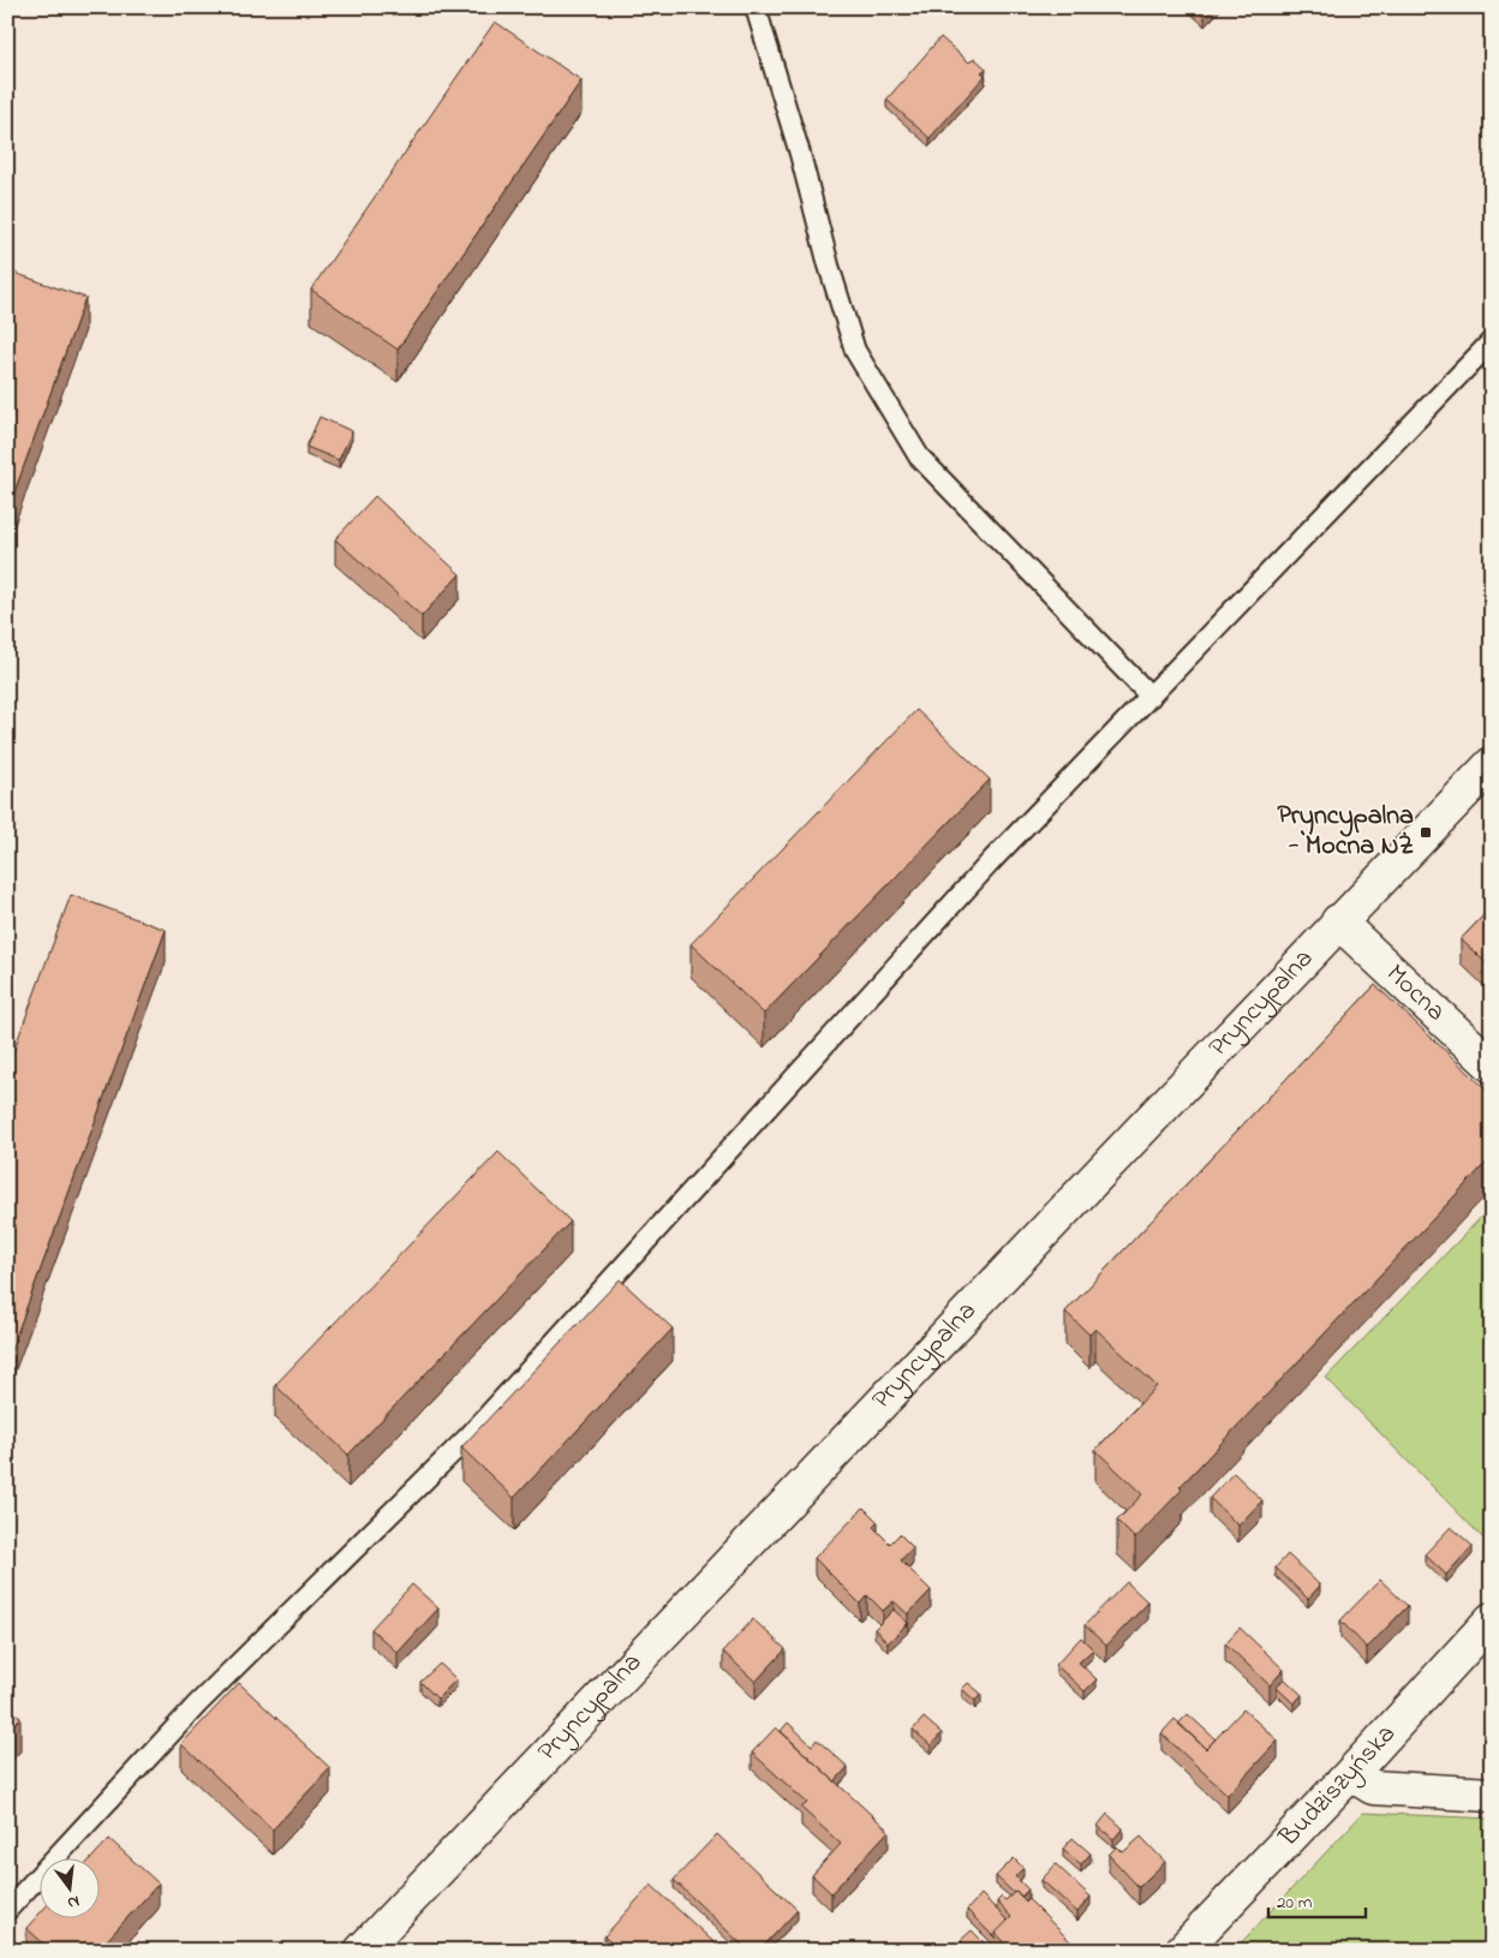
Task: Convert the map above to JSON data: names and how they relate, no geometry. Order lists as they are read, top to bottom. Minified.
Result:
{"streets":{"street":["Mocna","Pryncypalna","Budziszyńska"]},"crossings":[["Mocna","Pryncypalna"]],"places":{"transit":["Pryncypalna - Mocna NŻ"]},"scale_bar":"20 m","north":"bottom"}
